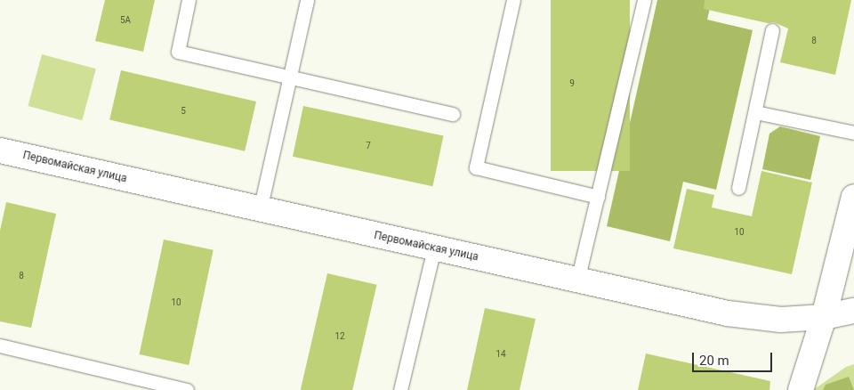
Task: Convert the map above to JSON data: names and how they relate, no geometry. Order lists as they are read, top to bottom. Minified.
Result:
{"streets":{"main road":["Первомайская улица"]},"house_numbers":["5А","8","9","5","7","10","8","10","12","14"],"scale_bar":"20 m"}
